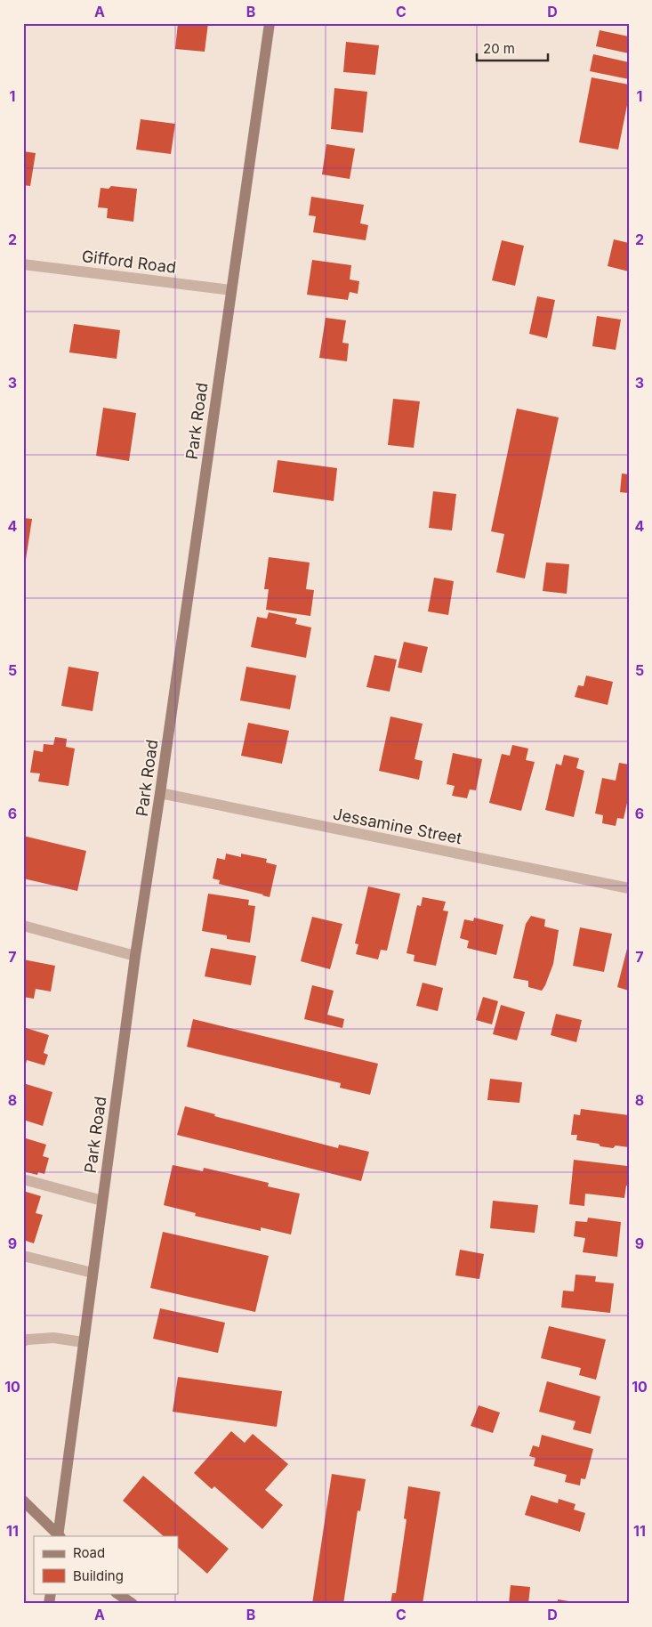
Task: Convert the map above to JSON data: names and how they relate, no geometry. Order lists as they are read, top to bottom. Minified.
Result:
{"streets":{"main road":["Park Road"],"street":["Gifford Road","Jessamine Street"]},"crossings":[["Gifford Road","Park Road"],["Park Road","Jessamine Street"]],"legend":["Road","Building"],"scale_bar":"20 m","grid":{"columns":["A","B","C","D"],"rows":["1","2","3","4","5","6","7","8","9","10","11"]}}
